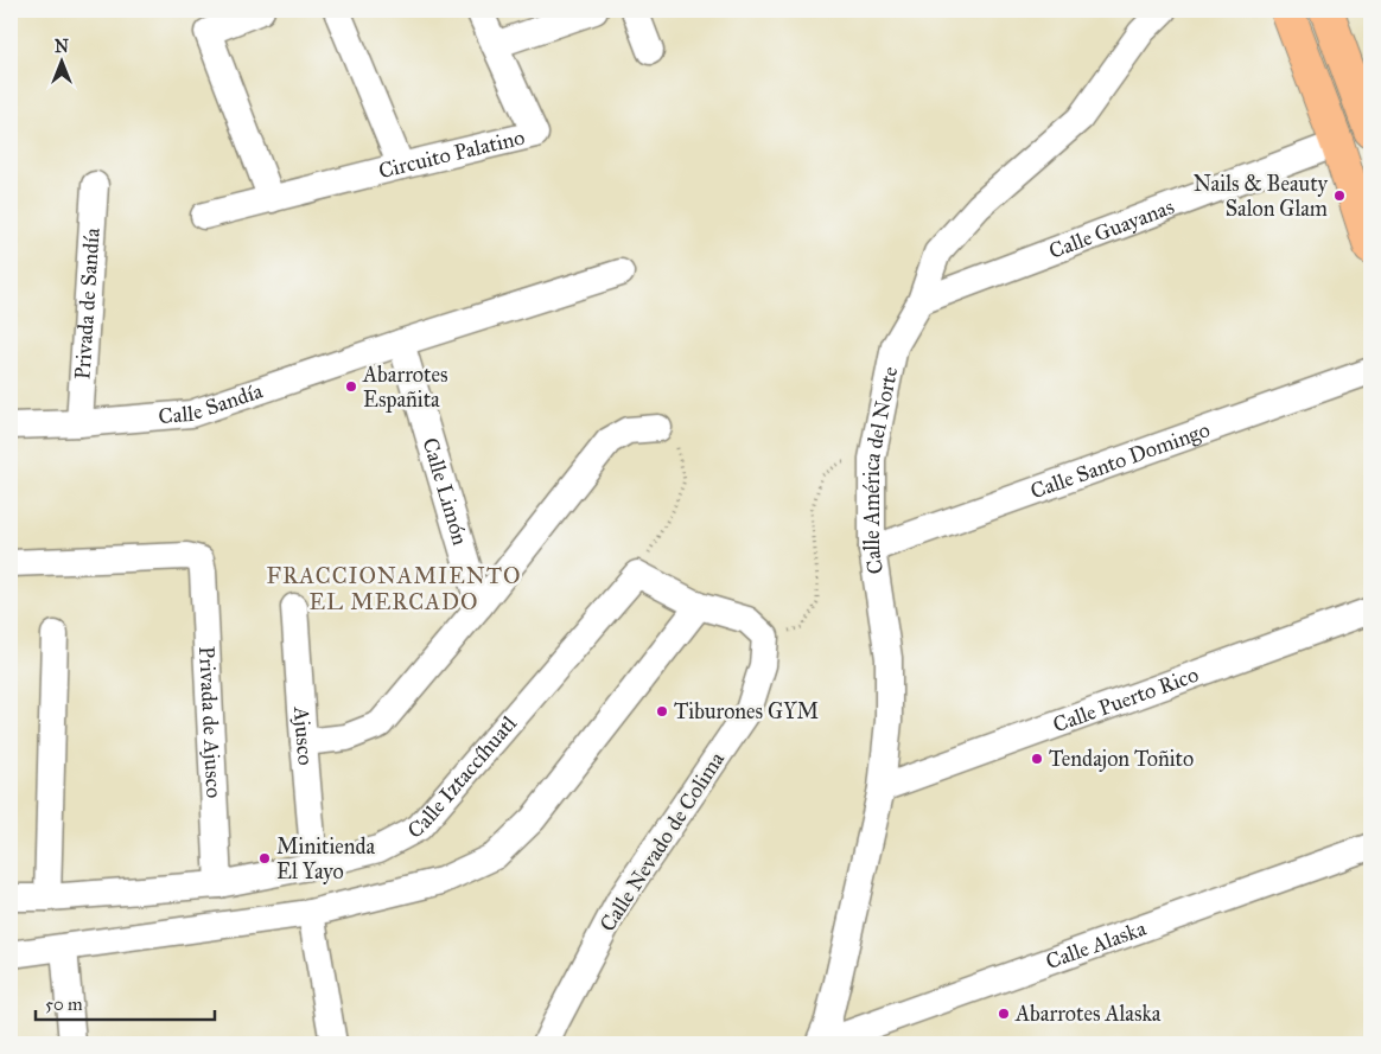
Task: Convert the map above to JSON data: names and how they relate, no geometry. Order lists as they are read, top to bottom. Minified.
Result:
{"streets":{"street":["Circuito Palatino","Calle Guayanas","Privada de Sandía","Calle Sandía","Calle Santo Domingo","Calle América del Norte","Calle Limón","Calle Puerto Rico","Privada de Ajusco","Ajusco","Calle Iztaccíhuatl","Calle Nevado de Colima","Calle Alaska"]},"crossings":[["Calle Guayanas","Calle América del Norte"],["Privada de Sandía","Calle Sandía"],["Calle Sandía","Calle Limón"],["Calle Santo Domingo","Calle América del Norte"],["Calle América del Norte","Calle Puerto Rico"],["Calle América del Norte","Calle Alaska"],["Privada de Ajusco","Calle Iztaccíhuatl"],["Ajusco","Calle Iztaccíhuatl"]],"districts":["FRACCIONAMIENTO EL MERCADO"],"places":["Nails & Beauty Salon Glam","Abarrotes Españita","Tiburones GYM","Tendajon Toñito","Minitienda El Yayo","Abarrotes Alaska"],"scale_bar":"50 m","north":"top"}
